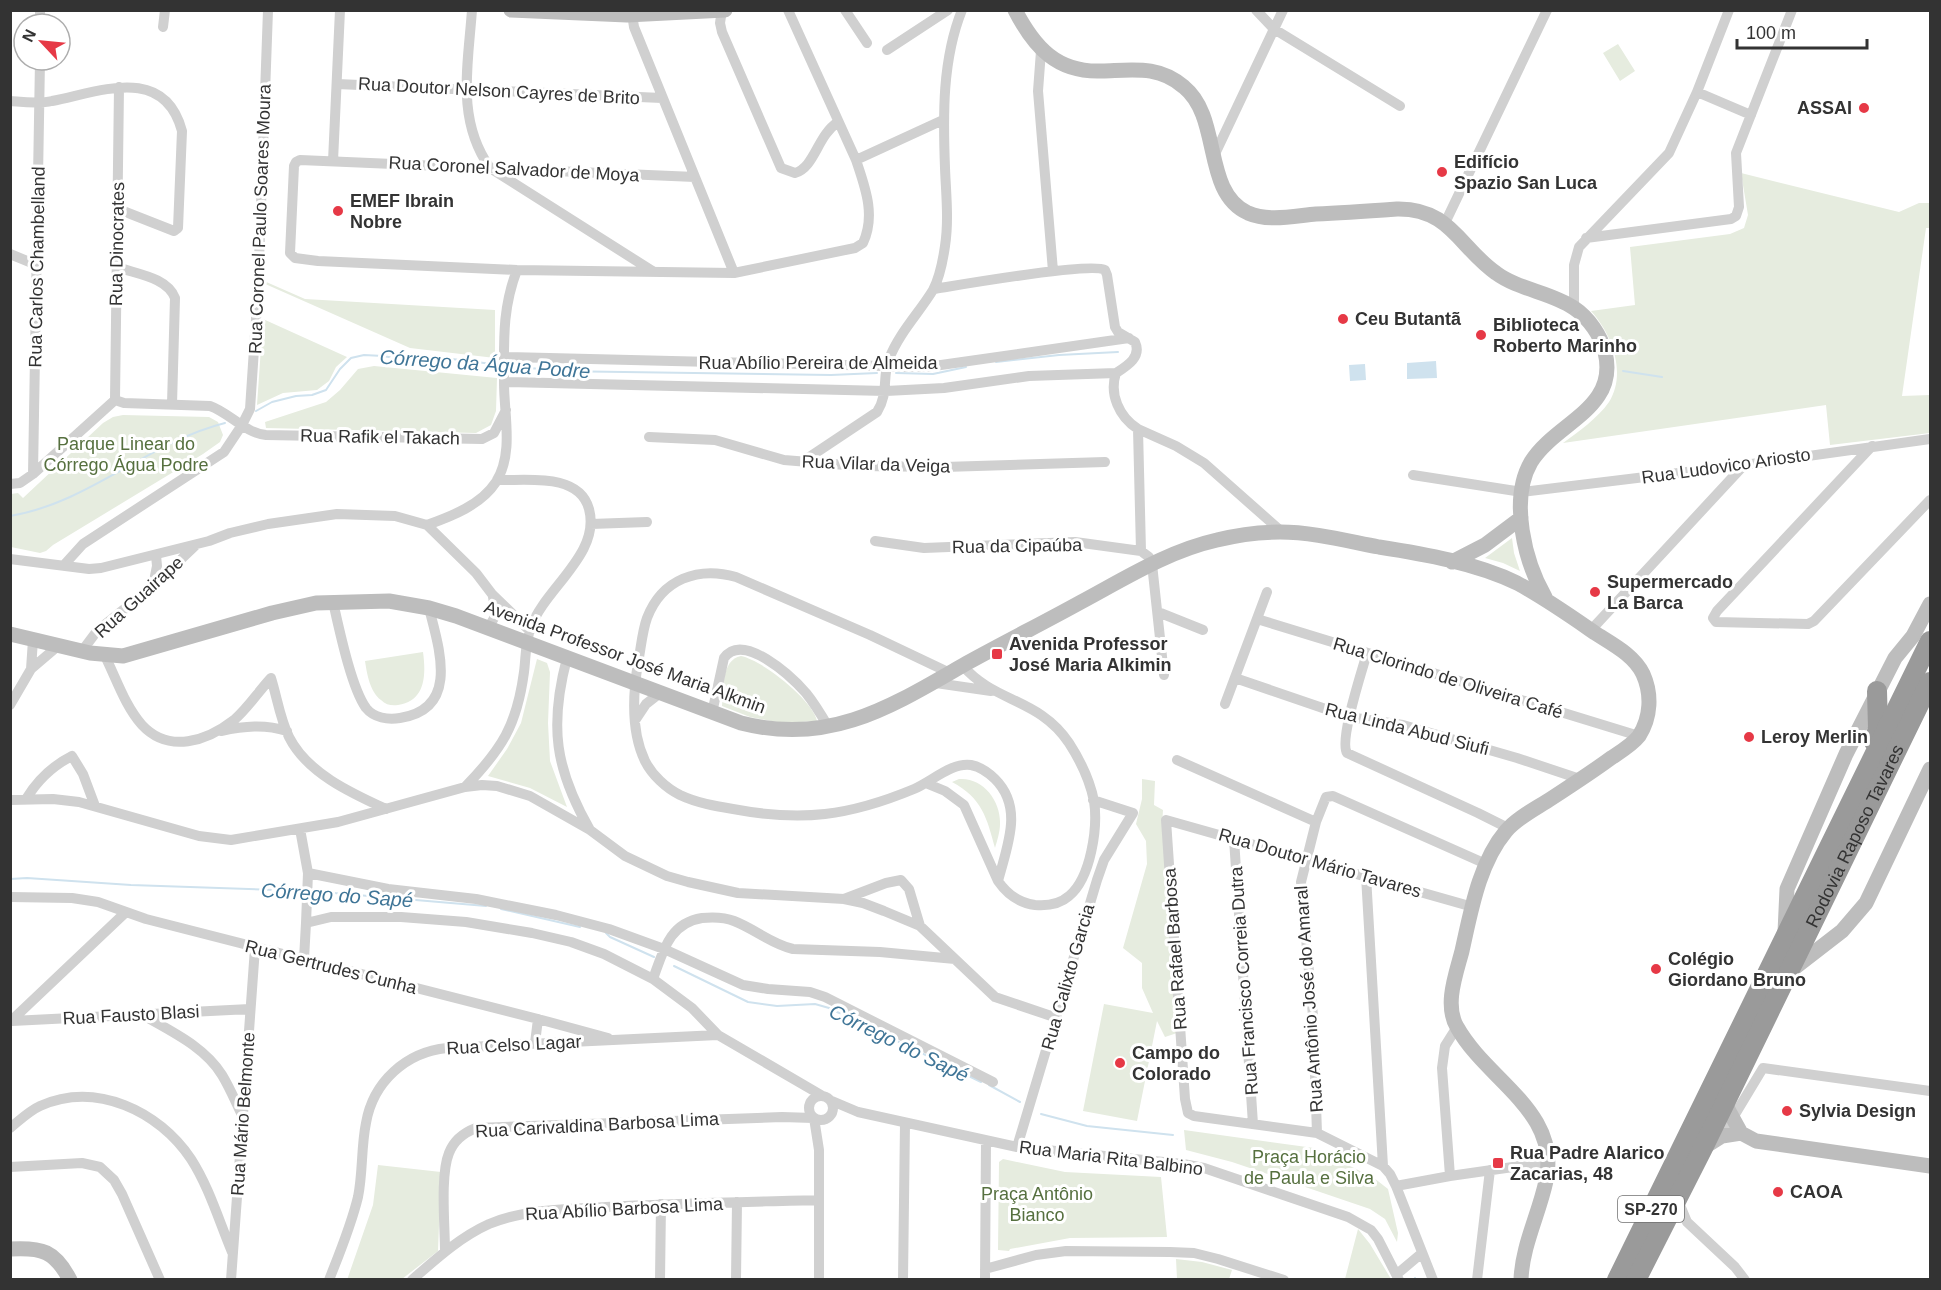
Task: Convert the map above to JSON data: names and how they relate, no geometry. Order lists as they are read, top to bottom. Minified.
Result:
{"streets":{"highway":["Rodovia Raposo Tavares","SP-270"],"street":["Rua Doutor Nelson Cayres de Brito","Rua Coronel Salvador de Moya","Rua Coronel Paulo Soares Moura","Rua Dinocrates","Rua Carlos Chambelland","Rua Abílio Pereira de Almeida","Rua Rafik el Takach","Rua Vilar da Veiga","Rua Ludovico Ariosto","Rua da Cipaúba","Rua Guairape","Avenida Professor José Maria Alkmin","Rua Clorindo de Oliveira Café","Rua Linda Abud Siufi","Rua Doutor Mário Tavares","Rua Rafael Barbosa","Rua Gertrudes Cunha","Rua Calixto Garcia","Rua Francisco Correia Dutra","Rua Antônio José do Amaral","Rua Fausto Blasi","Rua Celso Lagar","Rua Mário Belmonte","Rua Carivaldina Barbosa Lima","Rua Maria Rita Balbino","Rua Abílio Barbosa Lima"]},"crossings":[["Rua Coronel Paulo Soares Moura","Rua Rafik el Takach"],["Rua Dinocrates","Rua Rafik el Takach"],["Rua Guairape","Avenida Professor José Maria Alkmin"],["Avenida Professor José Maria Alkmin","Rua Clorindo de Oliveira Café"],["Rua Doutor Mário Tavares","Rua Rafael Barbosa"],["Rua Doutor Mário Tavares","Rua Francisco Correia Dutra"],["Rua Doutor Mário Tavares","Rua Antônio José do Amaral"],["Rua Rafael Barbosa","Rua Francisco Correia Dutra"],["Rua Gertrudes Cunha","Rua Celso Lagar"],["Rua Gertrudes Cunha","Rua Mário Belmonte"],["Rua Calixto Garcia","Rua Maria Rita Balbino"],["Rua Fausto Blasi","Rua Mário Belmonte"],["Rua Carivaldina Barbosa Lima","Rua Maria Rita Balbino"],["Rua Carivaldina Barbosa Lima","Rua Abílio Barbosa Lima"]],"water":["Córrego da Água Podre","Córrego do Sapé"],"parks":["Parque Linear do Córrego Água Podre","Praça Horácio de Paula e Silva","Praça Antônio Bianco"],"places":{"other":["ASSAI","Edifício Spazio San Luca","EMEF Ibrain Nobre","Ceu Butantã","Biblioteca Roberto Marinho","Supermercado La Barca","Leroy Merlin","Colégio Giordano Bruno","Campo do Colorado","Sylvia Design","CAOA"],"transit":["Avenida Professor José Maria Alkimin","Rua Padre Alarico Zacarias, 48"]},"scale_bar":"100 m","north":"top left"}
